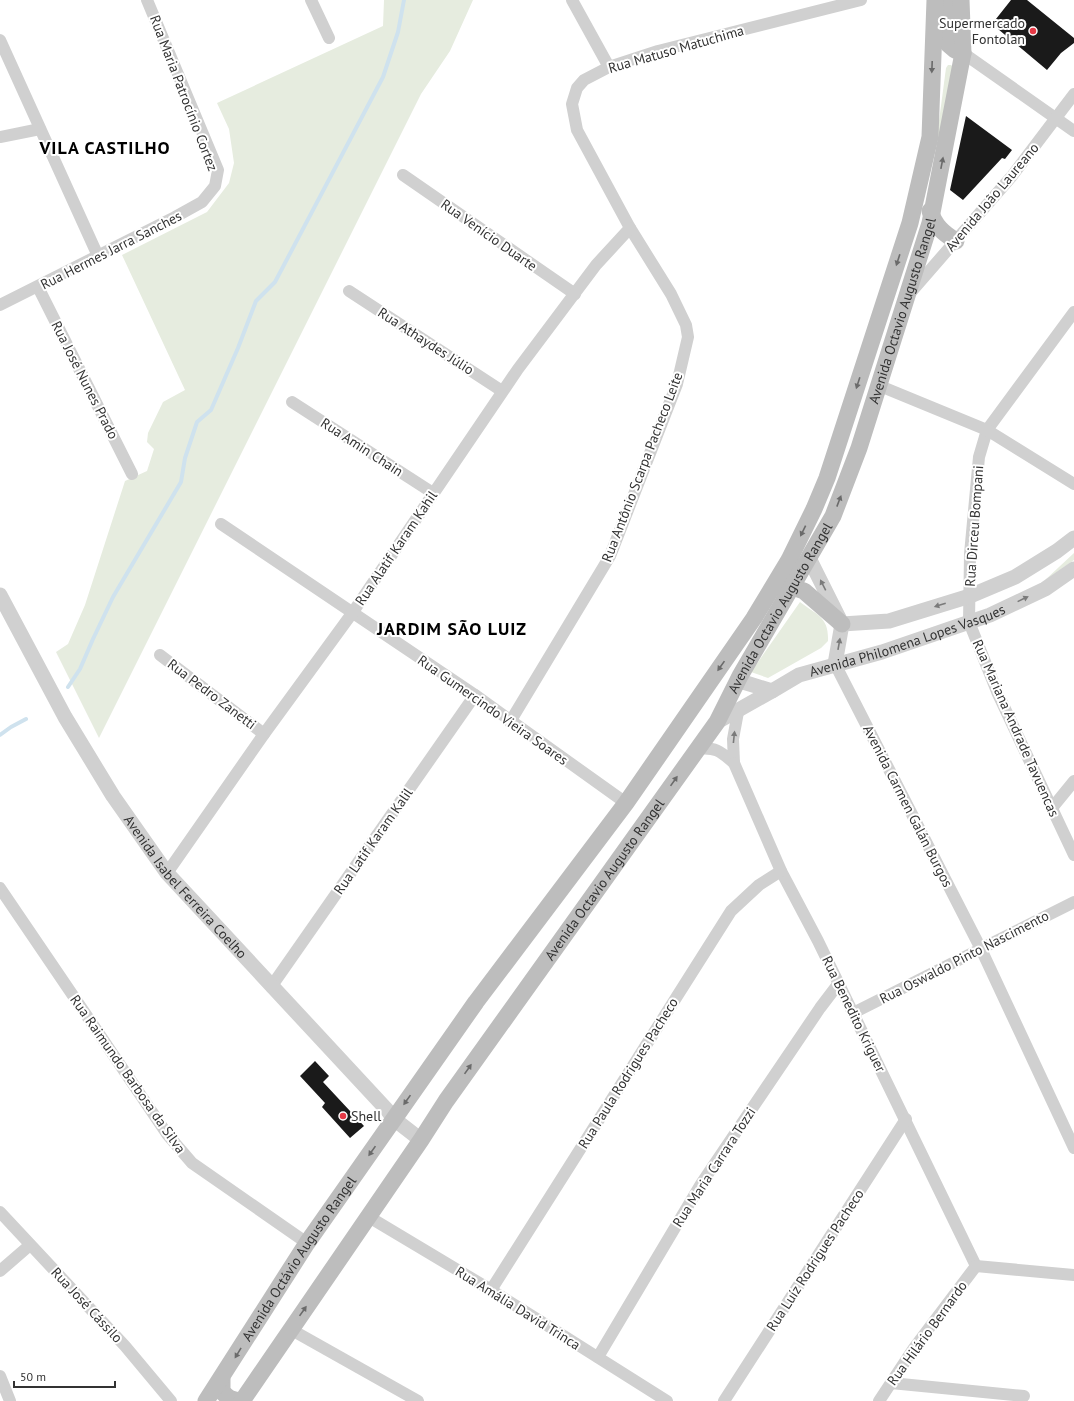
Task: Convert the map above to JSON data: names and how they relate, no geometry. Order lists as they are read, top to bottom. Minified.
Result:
{"streets":{"main road":["Avenida Octavio Augusto Rangel","Avenida Octávio Augusto Rangel"],"street":["Rua Matuso Matuchima","Rua Maria Patrocínio Cortez","Avenida João Laureano","Rua Venício Duarte","Rua Hermes Jarra Sanches","Rua Athaydes Júlio","Rua José Nunes Prado","Rua Amin Chain","Rua Antônio Scarpa Pacheco Leite","Rua Dirceu Bompani","Rua Alatif Karam Kahil","Avenida Philomena Lopes Vasques","Rua Pedro Zanetti","Rua Gumercindo Vieira Soares","Rua Mariana Andrade Tavuencas","Avenida Carmen Galán Burgos","Rua Latif Karam Kalil","Avenida Isabel Ferreira Coelho","Rua Oswaldo Pinto Nascimento","Rua Benedito Kriguer","Rua Paula Rodrigues Pacheco","Rua Raimundo Barbosa da Silva","Rua Maria Carrara Tozzi","Rua Luíz Rodrigues Pacheco","Rua José Cássilo","Rua Amália David Trinca","Rua Hilário Bernardo"]},"crossings":[["Rua Matuso Matuchima","Rua Antônio Scarpa Pacheco Leite"],["Rua Matuso Matuchima","Rua Alatif Karam Kahil"],["Rua Maria Patrocínio Cortez","Rua Hermes Jarra Sanches"],["Avenida João Laureano","Avenida Octavio Augusto Rangel"],["Rua Venício Duarte","Rua Alatif Karam Kahil"],["Rua Hermes Jarra Sanches","Rua José Nunes Prado"],["Avenida Octavio Augusto Rangel","Avenida Philomena Lopes Vasques"],["Avenida Octavio Augusto Rangel","Rua Gumercindo Vieira Soares"],["Avenida Octavio Augusto Rangel","Avenida Isabel Ferreira Coelho"],["Avenida Octavio Augusto Rangel","Rua Benedito Kriguer"],["Avenida Octavio Augusto Rangel","Avenida Octávio Augusto Rangel"],["Rua Athaydes Júlio","Rua Alatif Karam Kahil"],["Rua Amin Chain","Rua Alatif Karam Kahil"],["Rua Antônio Scarpa Pacheco Leite","Rua Alatif Karam Kahil"],["Rua Antônio Scarpa Pacheco Leite","Rua Gumercindo Vieira Soares"],["Rua Dirceu Bompani","Avenida Philomena Lopes Vasques"],["Rua Dirceu Bompani","Rua Mariana Andrade Tavuencas"],["Rua Alatif Karam Kahil","Rua Pedro Zanetti"],["Rua Alatif Karam Kahil","Rua Gumercindo Vieira Soares"],["Rua Alatif Karam Kahil","Avenida Isabel Ferreira Coelho"],["Avenida Philomena Lopes Vasques","Rua Mariana Andrade Tavuencas"],["Avenida Philomena Lopes Vasques","Avenida Carmen Galán Burgos"],["Avenida Philomena Lopes Vasques","Rua Benedito Kriguer"],["Rua Gumercindo Vieira Soares","Rua Latif Karam Kalil"],["Avenida Carmen Galán Burgos","Rua Oswaldo Pinto Nascimento"],["Rua Latif Karam Kalil","Avenida Isabel Ferreira Coelho"],["Avenida Isabel Ferreira Coelho","Avenida Octávio Augusto Rangel"],["Rua Oswaldo Pinto Nascimento","Rua Benedito Kriguer"],["Rua Benedito Kriguer","Rua Paula Rodrigues Pacheco"],["Rua Benedito Kriguer","Rua Maria Carrara Tozzi"],["Rua Benedito Kriguer","Rua Luíz Rodrigues Pacheco"],["Rua Benedito Kriguer","Rua Hilário Bernardo"],["Rua Paula Rodrigues Pacheco","Rua Amália David Trinca"],["Rua Raimundo Barbosa da Silva","Avenida Octávio Augusto Rangel"],["Rua Maria Carrara Tozzi","Rua Amália David Trinca"]],"districts":["VILA CASTILHO","JARDIM SÃO LUIZ"],"places":["Supermercado Fontolan","Shell"],"scale_bar":"50 m"}
